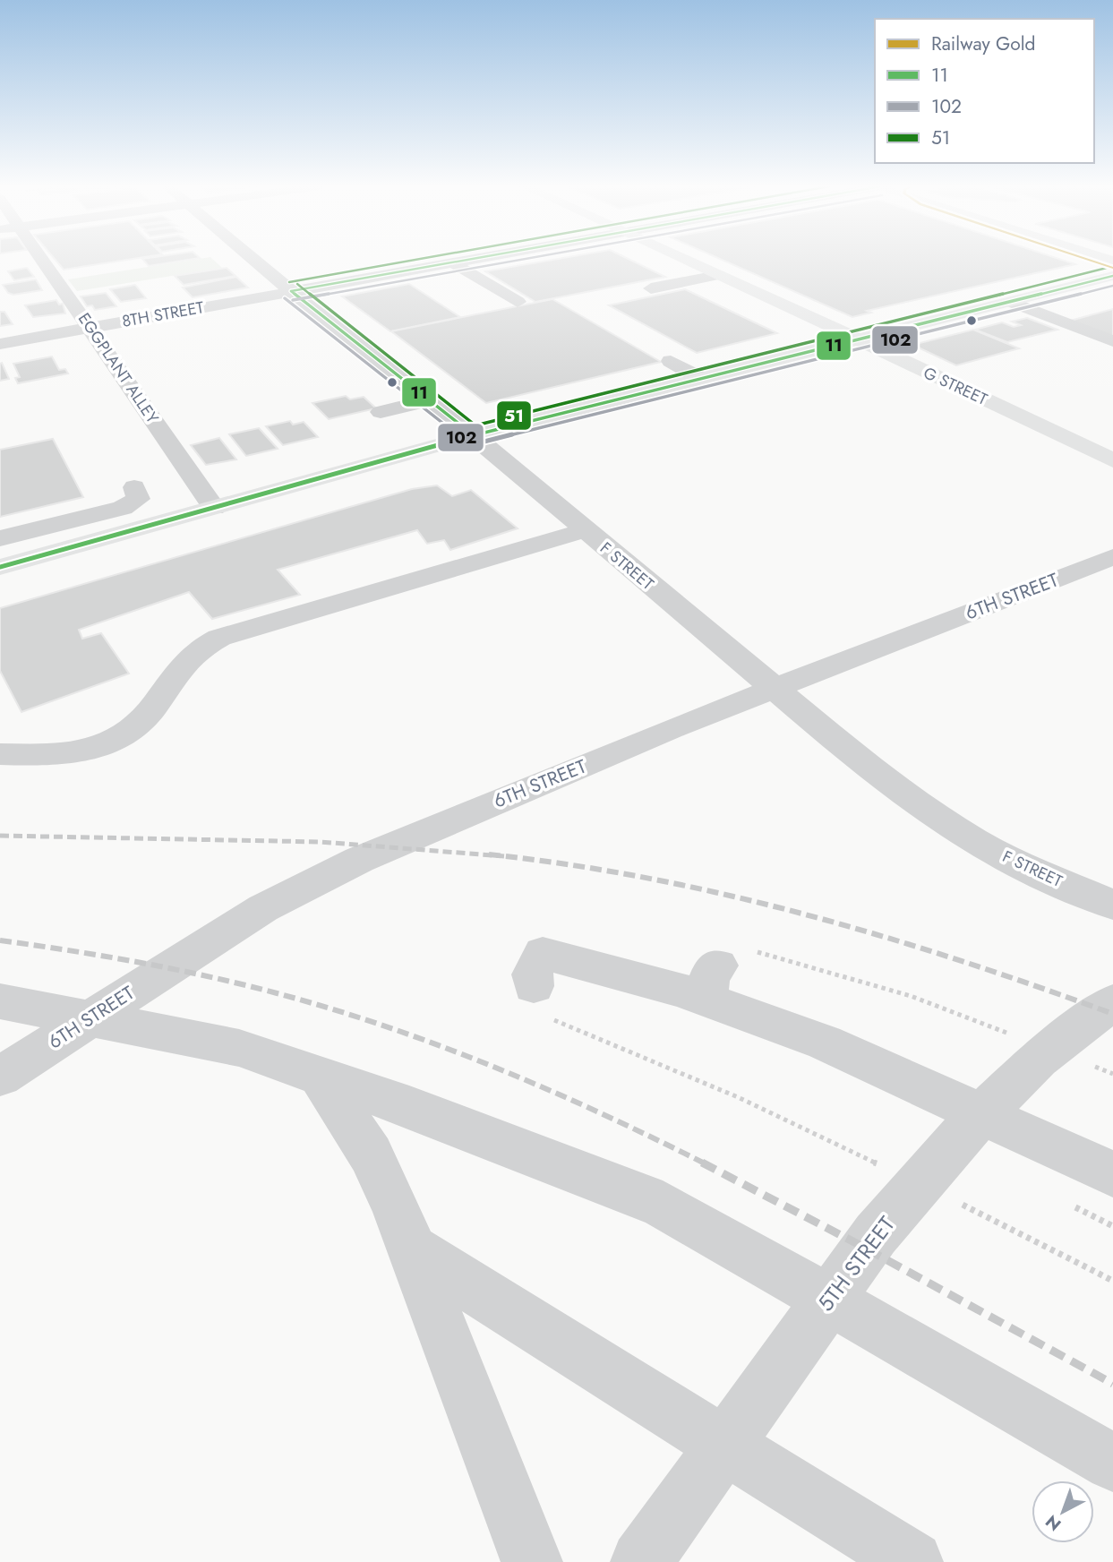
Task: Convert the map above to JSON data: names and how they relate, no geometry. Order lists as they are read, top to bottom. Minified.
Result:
{"streets":{"main road":["G STREET"],"street":["8TH STREET","EGGPLANT ALLEY","F STREET","6TH STREET","5TH STREET"]},"crossings":[["8TH STREET","EGGPLANT ALLEY"],["8TH STREET","F STREET"]],"lines":["rail line Gold","transit line 11","transit line 102","transit line 51"],"legend":["Railway Gold","11","102","51"],"north":"bottom left"}
